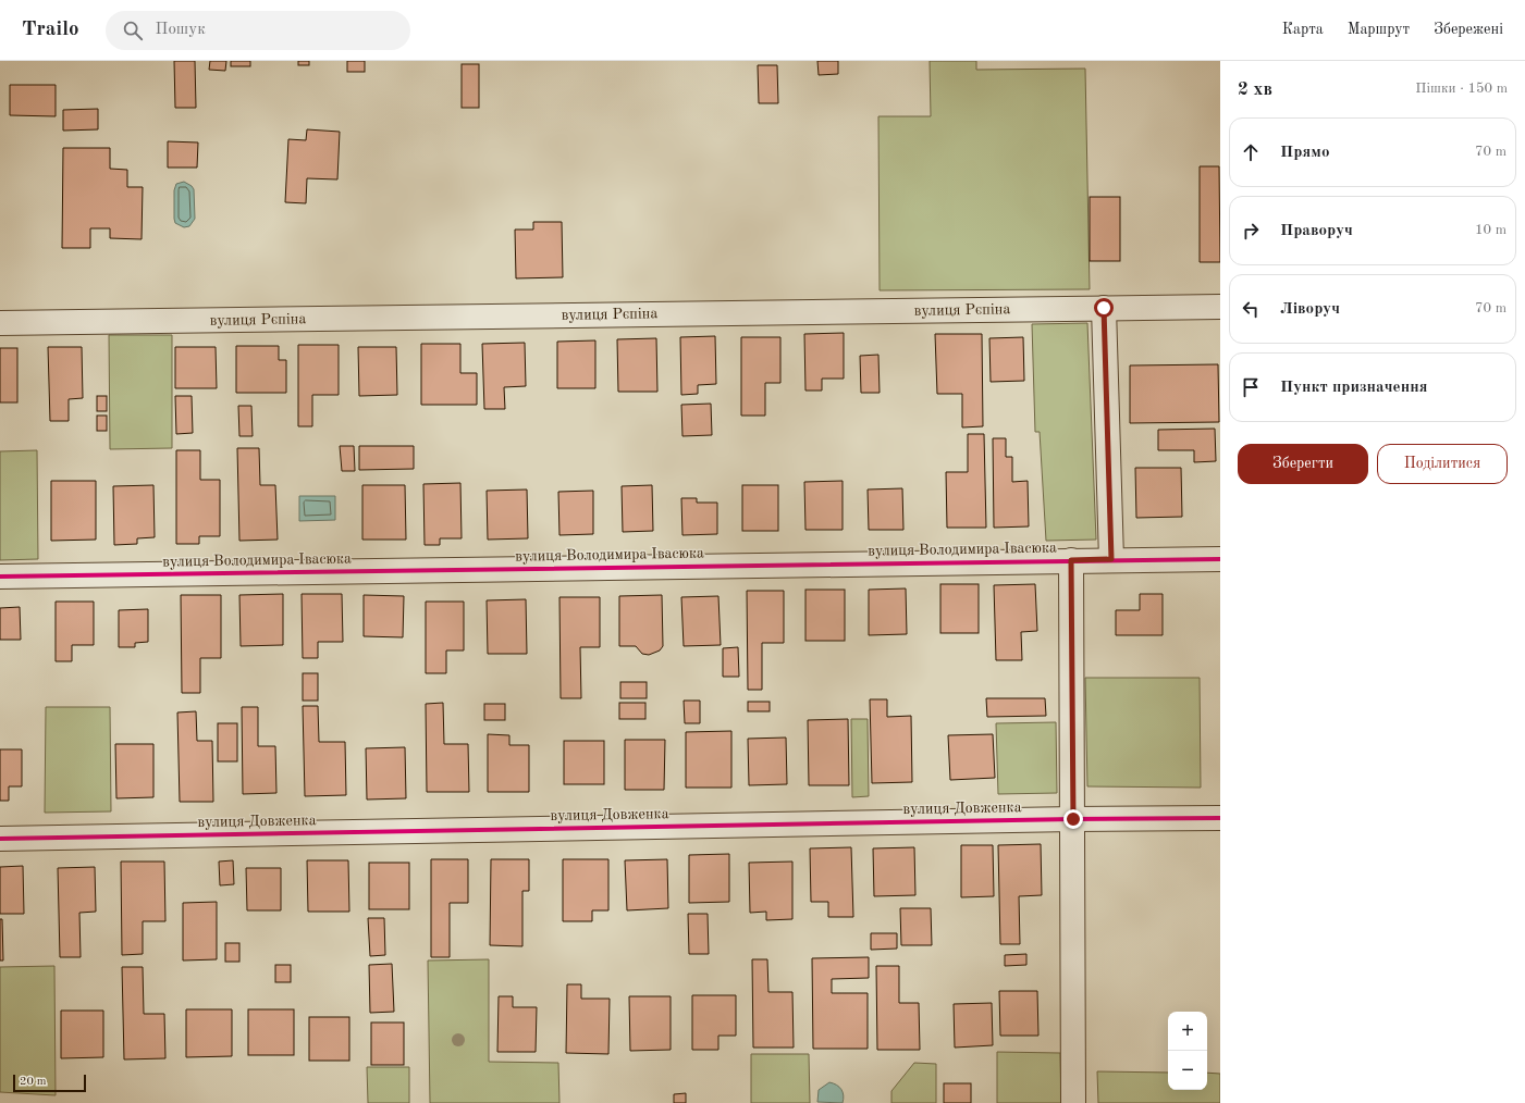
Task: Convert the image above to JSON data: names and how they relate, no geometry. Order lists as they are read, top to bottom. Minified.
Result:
{"streets":{"street":["вулиця Рєпіна","вулиця Володимира Івасюка","вулиця Довженка"]},"scale_bar":"20 m","page":{"header":"Trailo","search":"Пошук","nav":["Карта","Маршрут","Збережені"],"heading":["2 хв","Пішки · 150 m"],"list":[["Прямо","70 m"],["Праворуч","10 m"],["Ліворуч","70 m"],"Пункт призначення"],"buttons":["Зберегти","Поділитися"],"map_buttons":["+","−"],"scale":"20 m"}}
